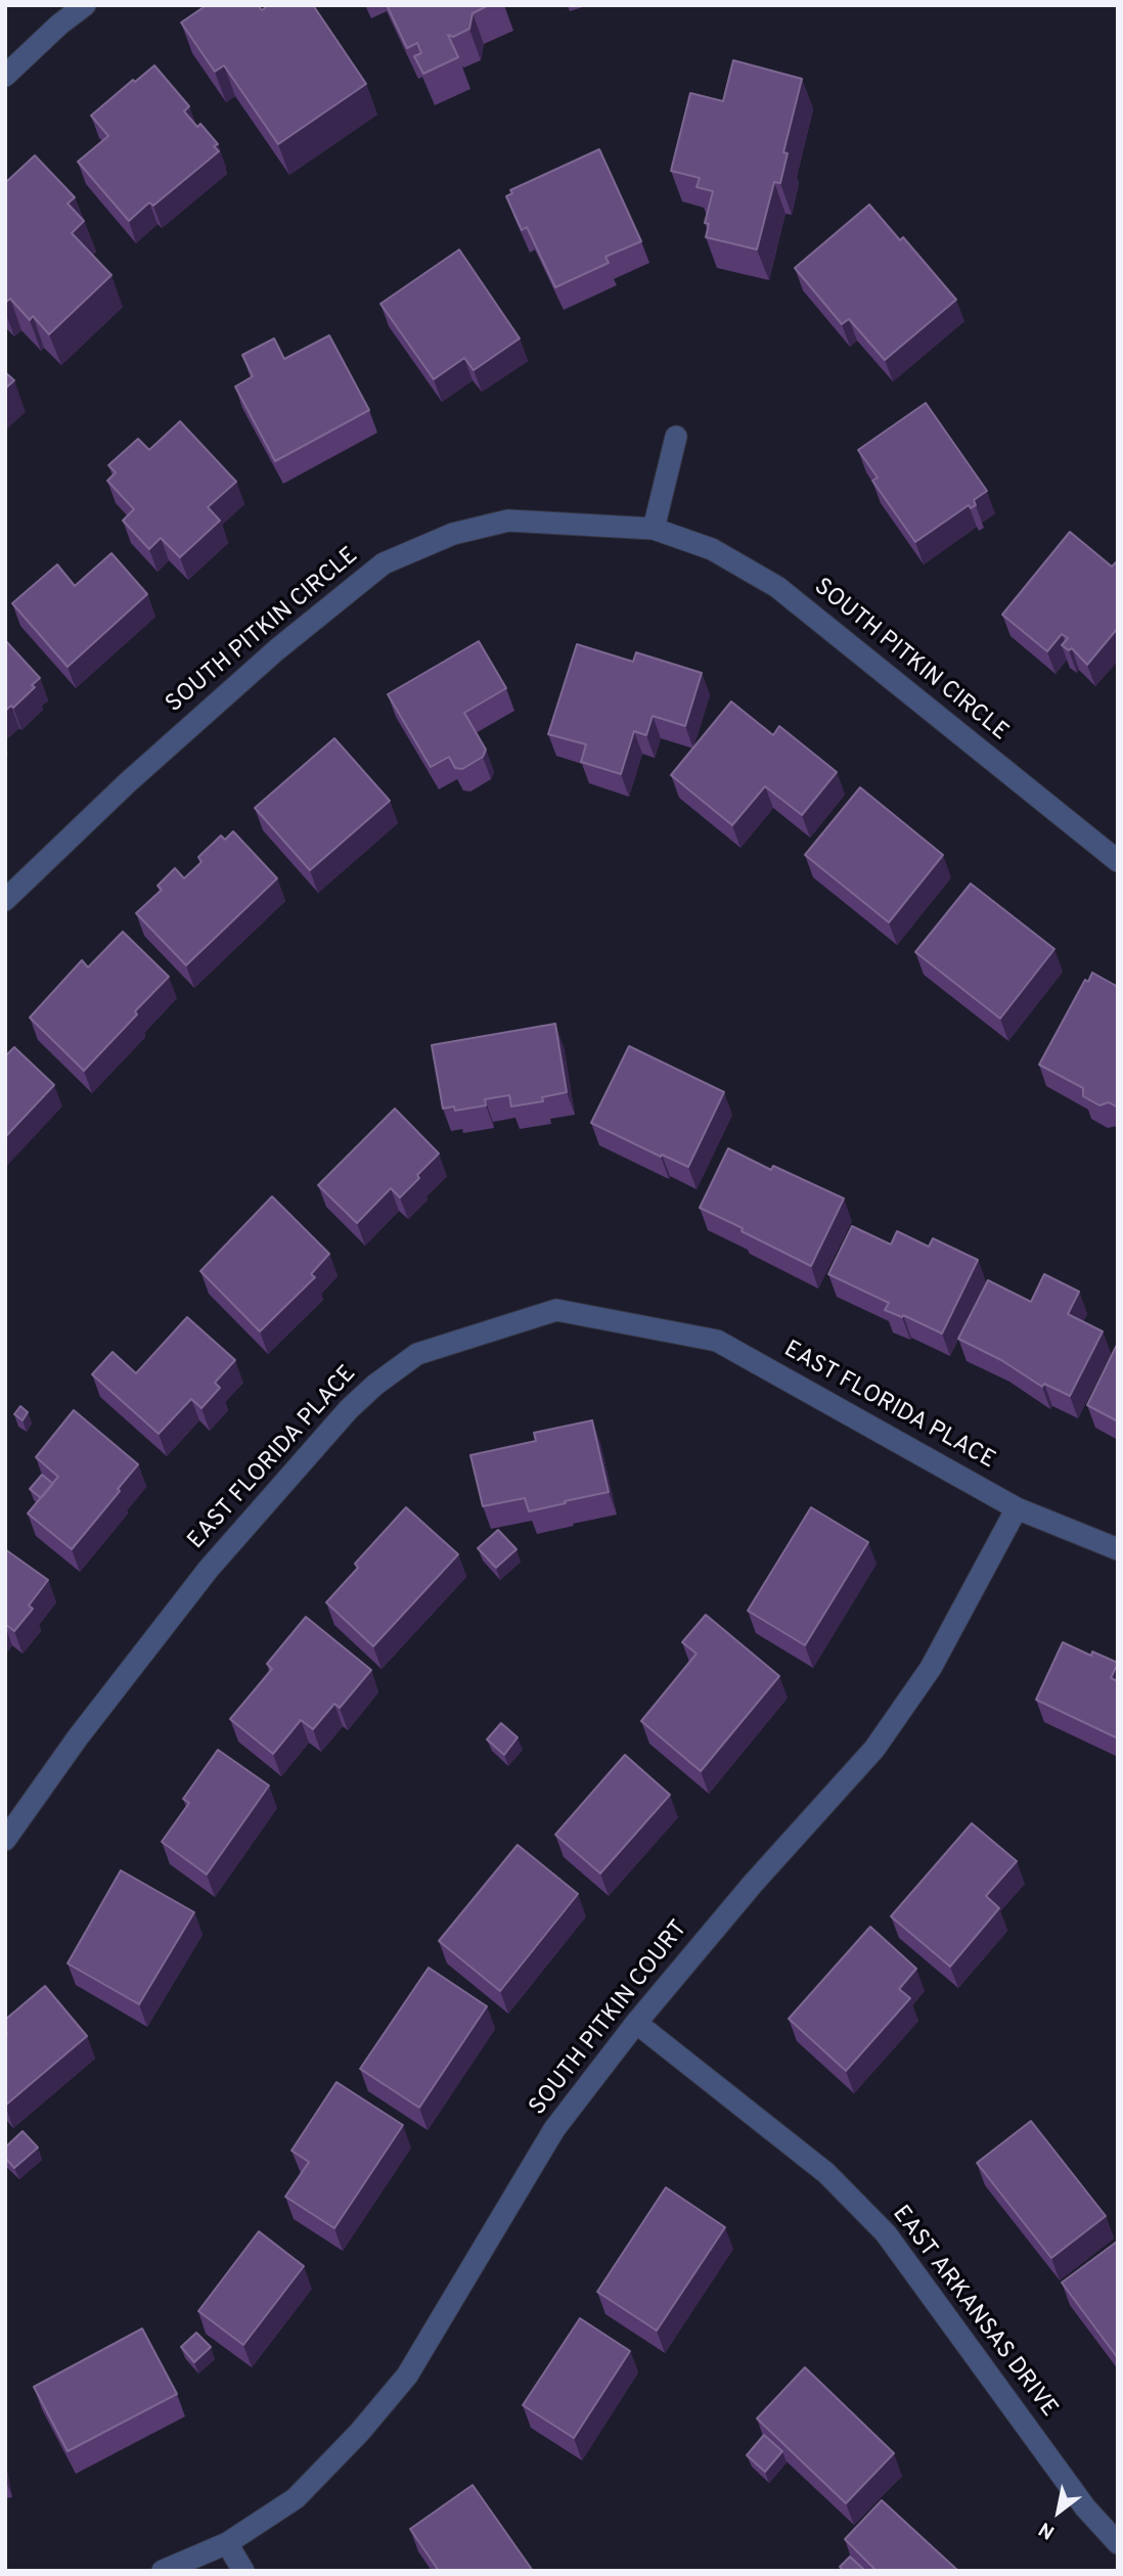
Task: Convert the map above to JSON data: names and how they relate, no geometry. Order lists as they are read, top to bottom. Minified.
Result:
{"streets":{"street":["SOUTH PITKIN CIRCLE","EAST FLORIDA PLACE","SOUTH PITKIN COURT","EAST ARKANSAS DRIVE"]},"crossings":[["EAST FLORIDA PLACE","SOUTH PITKIN COURT"],["SOUTH PITKIN COURT","EAST ARKANSAS DRIVE"]],"north":"bottom left"}
